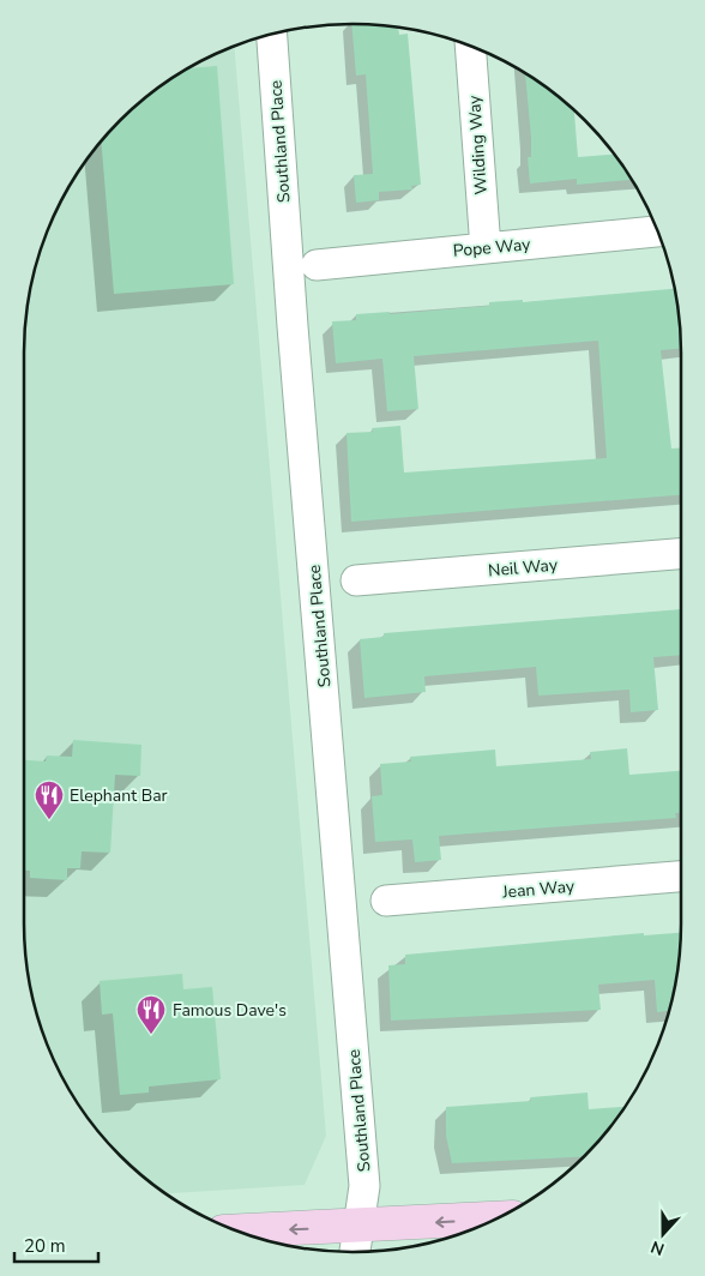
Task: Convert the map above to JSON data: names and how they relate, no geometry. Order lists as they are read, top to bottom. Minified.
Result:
{"streets":{"street":["Southland Place","Wilding Way","Pope Way","Neil Way","Jean Way"]},"crossings":[["Wilding Way","Pope Way"]],"places":{"restaurant":["Elephant Bar","Famous Dave's"]},"scale_bar":"20 m","north":"bottom"}
